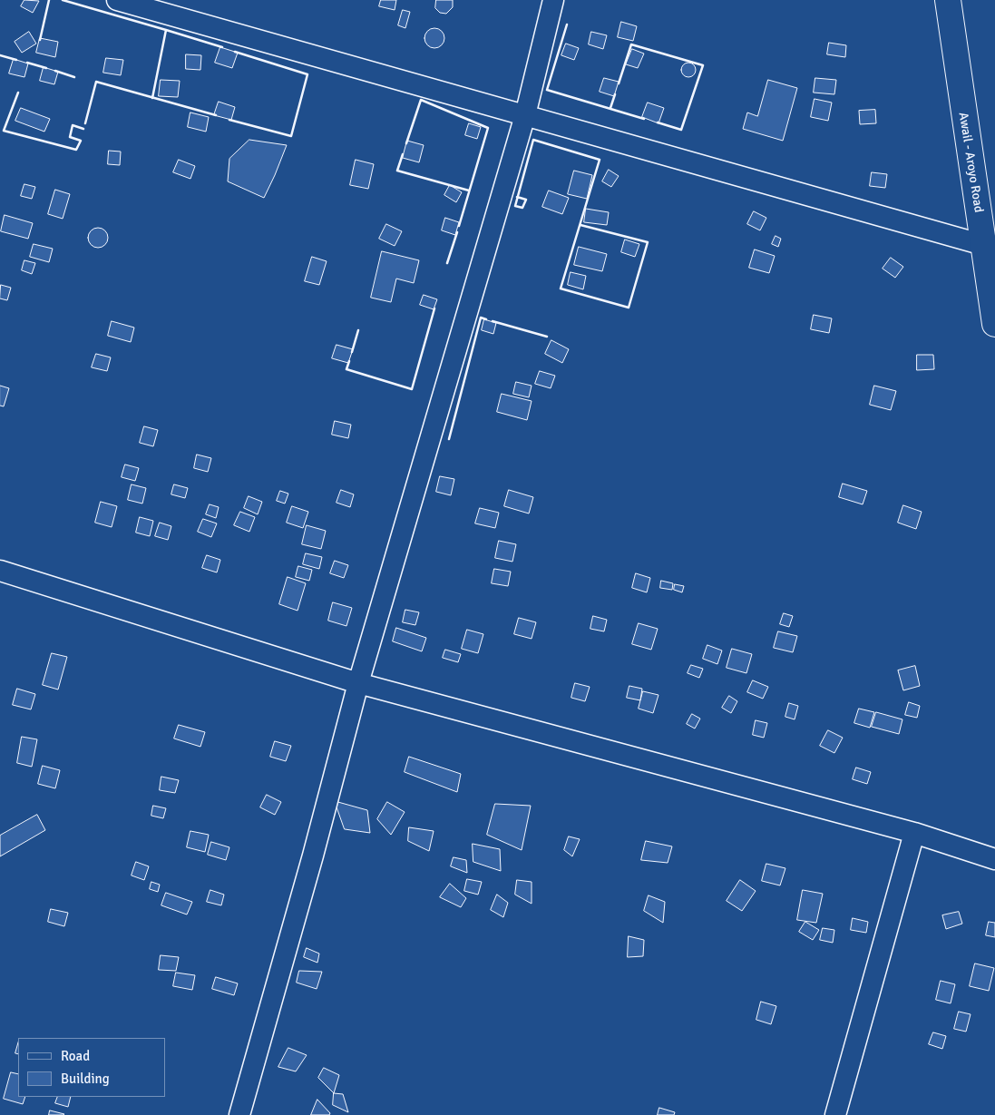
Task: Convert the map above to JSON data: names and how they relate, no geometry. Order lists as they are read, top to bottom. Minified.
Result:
{"streets":{"street":["Awail - Aroyo Road"]},"legend":["Road","Building"]}
